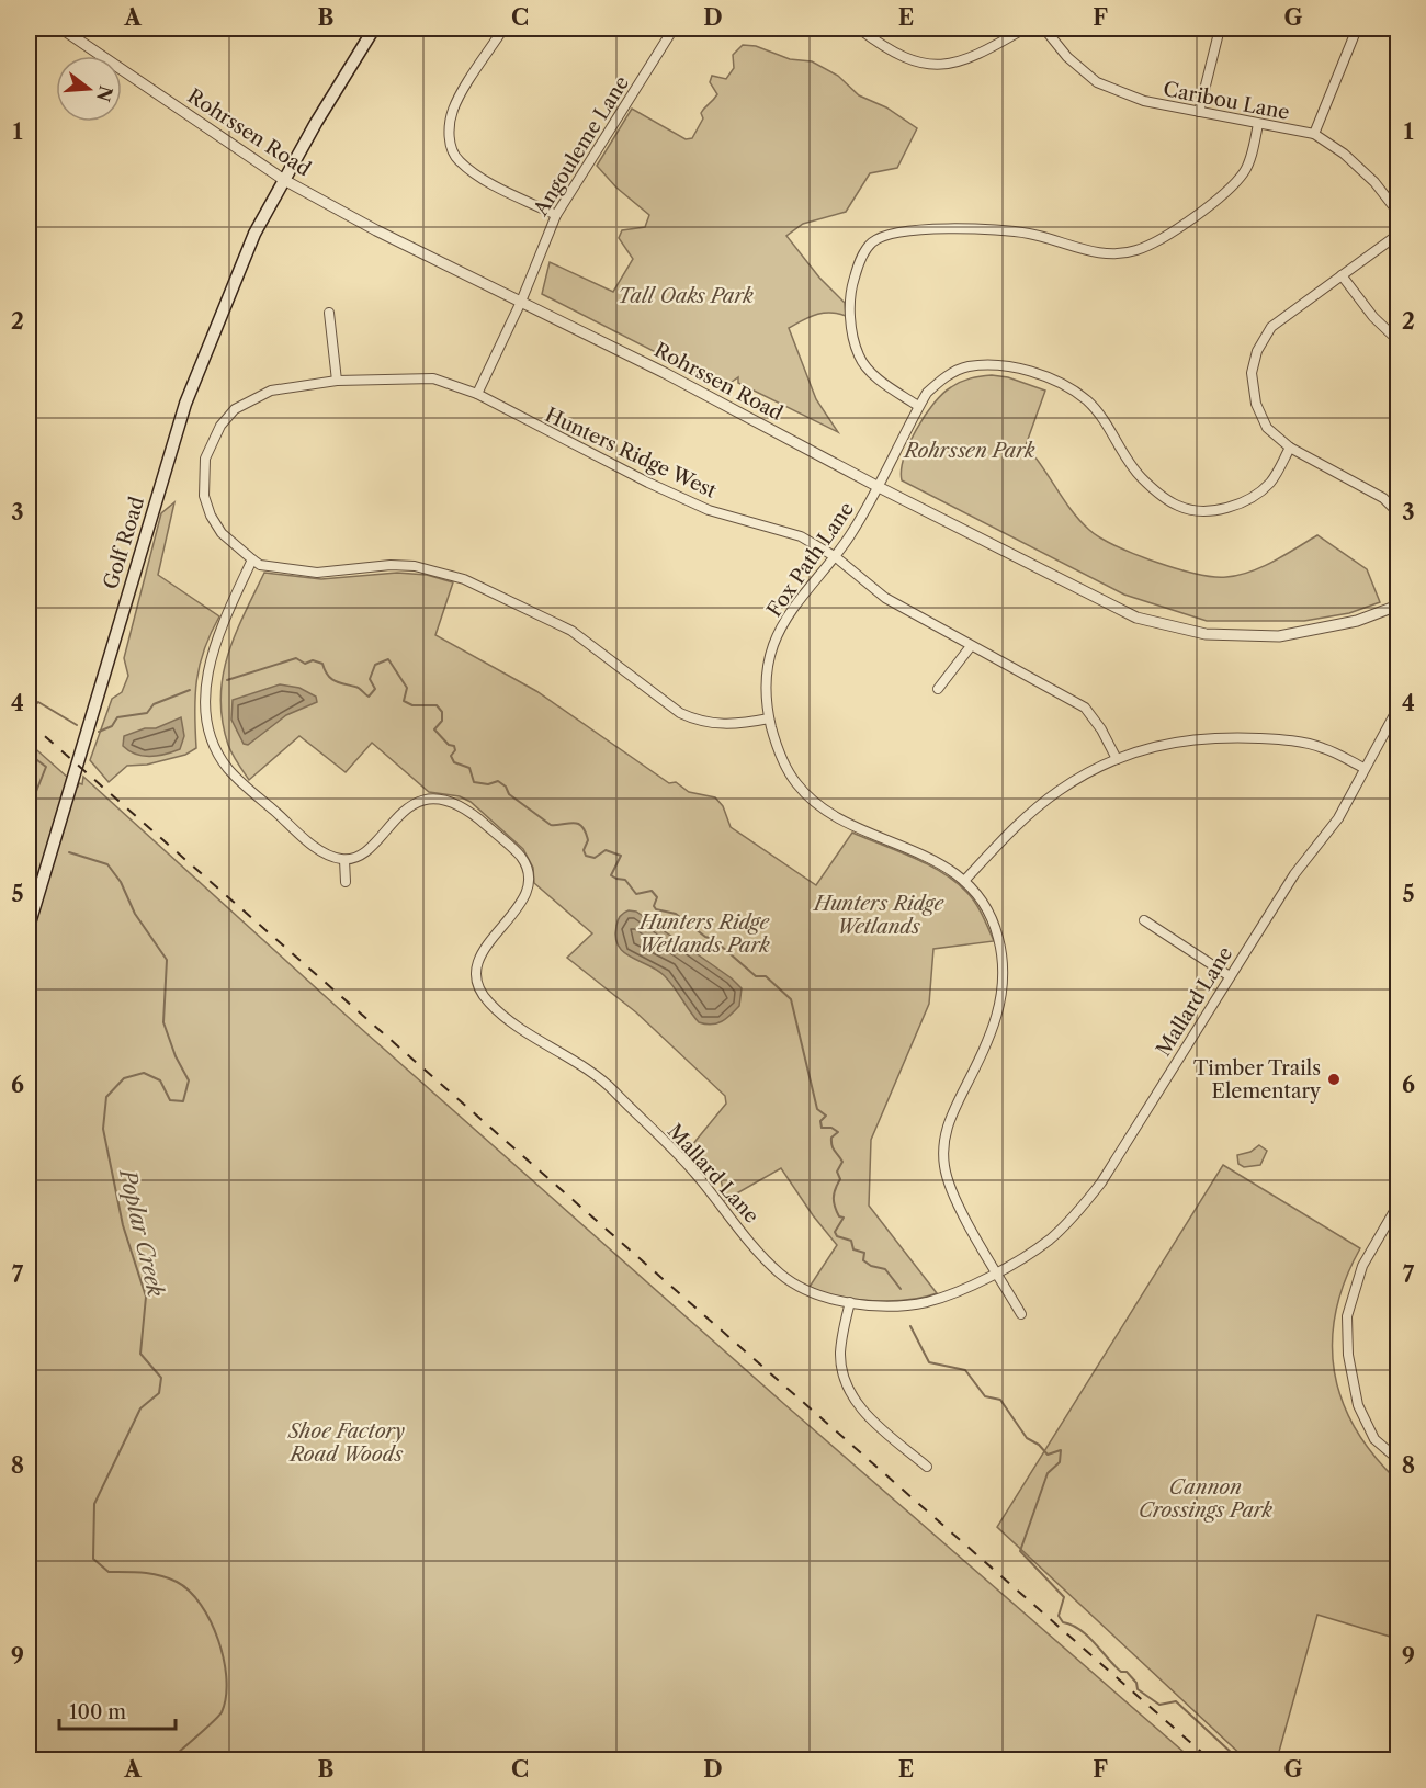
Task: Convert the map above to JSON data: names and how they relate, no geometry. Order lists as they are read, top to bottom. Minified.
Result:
{"streets":{"main road":["Golf Road"],"street":["Caribou Lane","Rohrssen Road","Angouleme Lane","Hunters Ridge West","Fox Path Lane","Mallard Lane"]},"crossings":[["Rohrssen Road","Angouleme Lane"],["Rohrssen Road","Golf Road"],["Rohrssen Road","Fox Path Lane"],["Angouleme Lane","Hunters Ridge West"],["Hunters Ridge West","Fox Path Lane"],["Fox Path Lane","Mallard Lane"]],"water":["Poplar Creek"],"parks":["Tall Oaks Park","Rohrssen Park","Hunters Ridge Wetlands","Hunters Ridge Wetlands Park","Shoe Factory Road Woods","Cannon Crossings Park"],"places":["Timber Trails Elementary"],"scale_bar":"100 m","north":"right","grid":{"columns":["A","B","C","D","E","F","G"],"rows":["1","2","3","4","5","6","7","8","9"]}}
